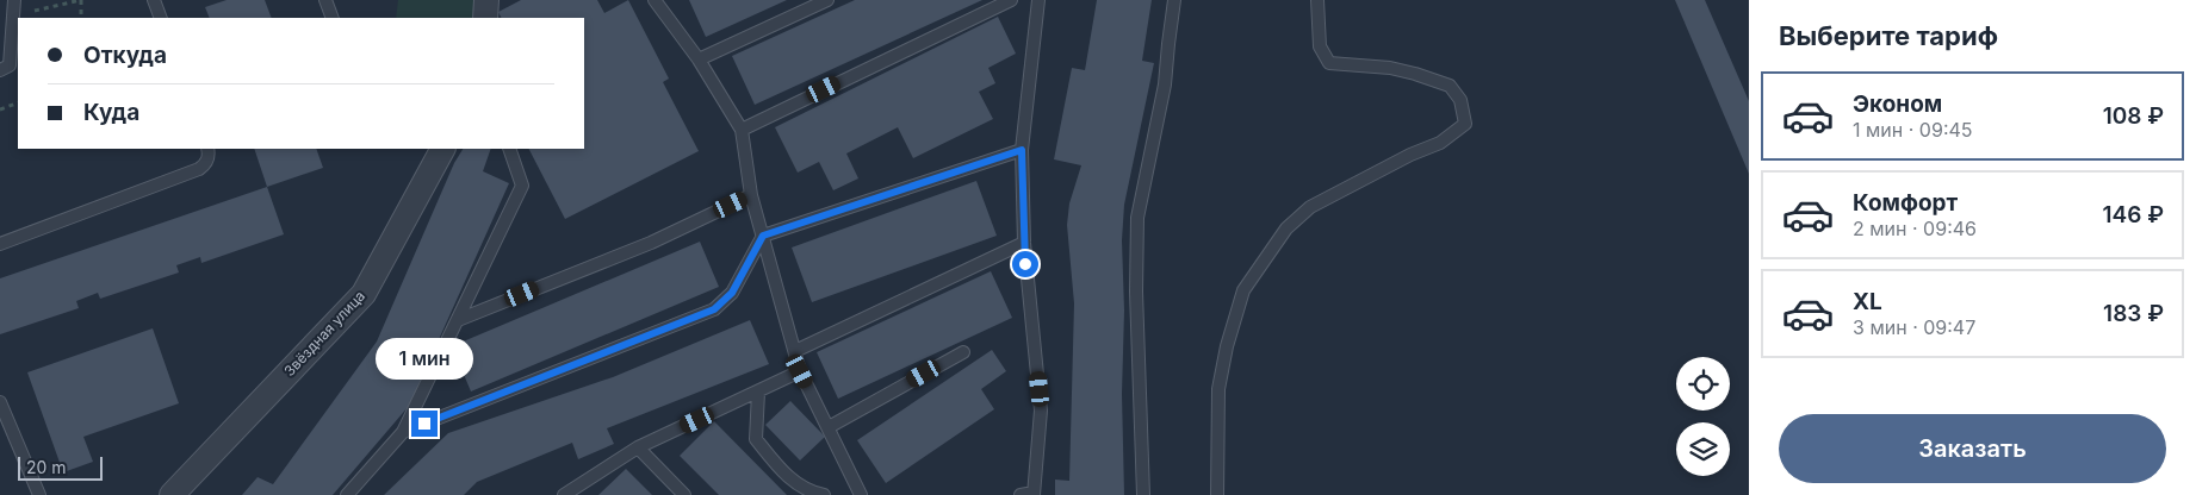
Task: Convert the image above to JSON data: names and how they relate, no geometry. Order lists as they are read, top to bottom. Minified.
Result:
{"streets":{"street":["Звёздная улица"]},"scale_bar":"20 m","page":{"heading":"Выберите тариф","banner":["Откуда","Куда"],"list":[{"name":"Эконом","note":"1 мин · 09:45","value":"108 ₽"},{"name":"Комфорт","note":"2 мин · 09:46","value":"146 ₽"},{"name":"XL","note":"3 мин · 09:47","value":"183 ₽"}],"bubble":"1 мин","buttons":"Заказать","scale":"20 m"}}
